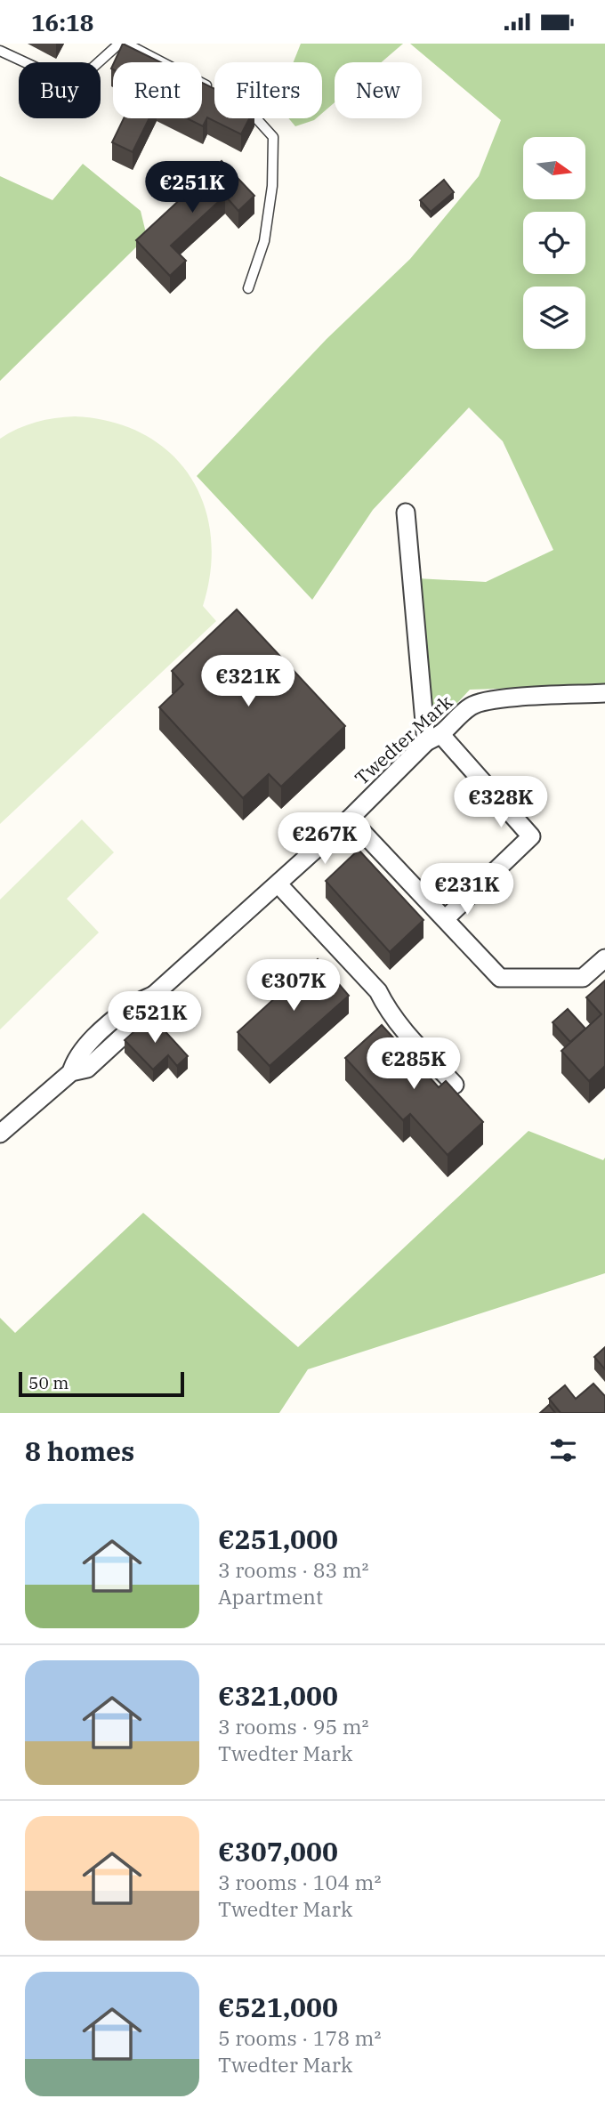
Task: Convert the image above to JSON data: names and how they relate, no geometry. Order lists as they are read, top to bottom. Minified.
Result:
{"streets":{"street":["Twedter Mark"]},"scale_bar":"50 m","north":"right","page":{"status":"16:18","chip":["Buy","Rent","Filters","New"],"price":["€251K","€321K","€328K","€267K","€231K","€307K","€521K","€285K"],"scale":"50 m","heading":"8 homes","list":[{"name":"€251,000","note":"3 rooms · 83 m² · Apartment"},{"name":"€321,000","note":"3 rooms · 95 m² · Twedter Mark"},{"name":"€307,000","note":"3 rooms · 104 m² · Twedter Mark"},{"name":"€521,000","note":"5 rooms · 178 m² · Twedter Mark"}]}}
